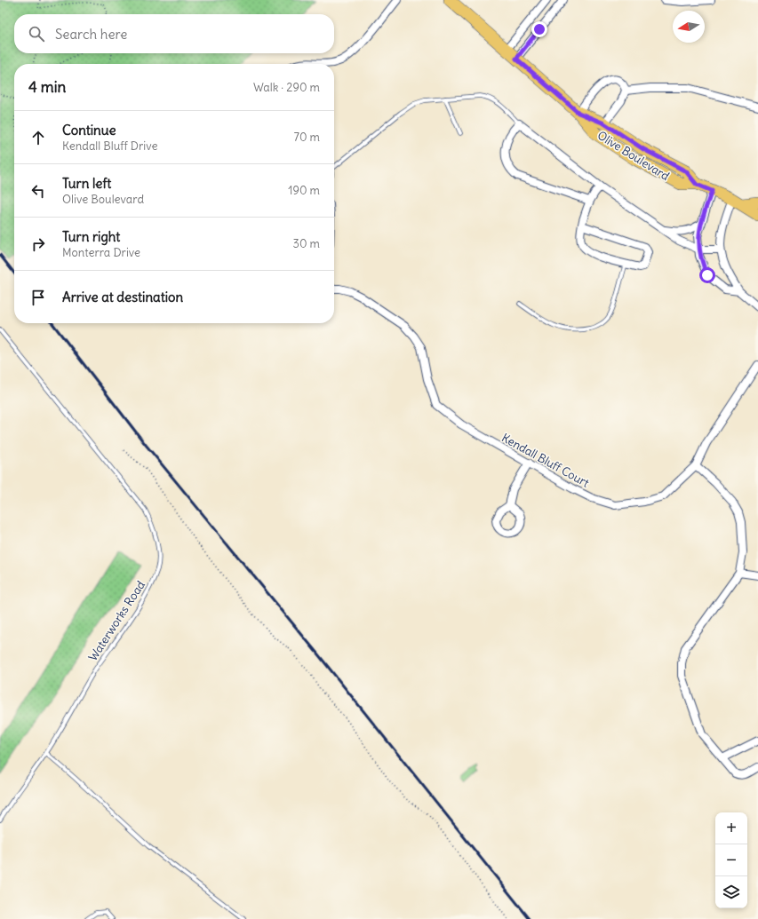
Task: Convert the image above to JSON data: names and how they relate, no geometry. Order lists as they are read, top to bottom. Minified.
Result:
{"streets":{"main road":["Olive Boulevard"],"street":["Kendall Bluff Court"],"lane":["Waterworks Road"]},"north":"left","page":{"search":"Search here","heading":["4 min","Walk · 290 m"],"list":[["Continue","Kendall Bluff Drive","70 m"],["Turn left","Olive Boulevard","190 m"],["Turn right","Monterra Drive","30 m"],"Arrive at destination"],"map_buttons":["+","−"]}}
